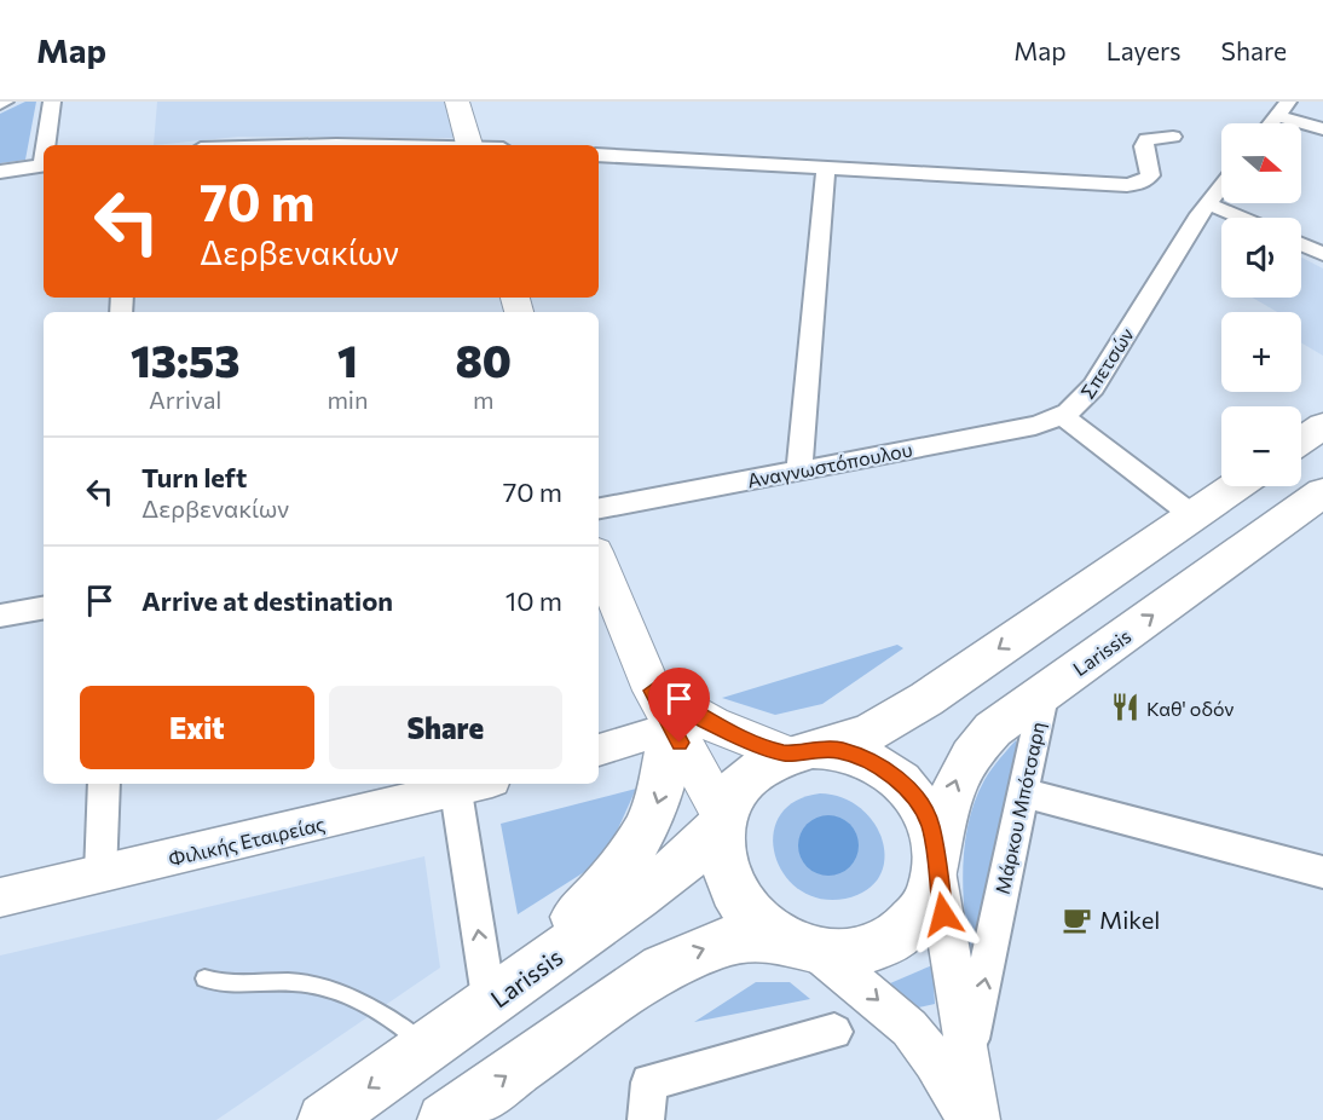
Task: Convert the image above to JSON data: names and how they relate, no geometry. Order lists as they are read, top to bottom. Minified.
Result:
{"streets":{"main road":["Larissis"],"street":["Σπετσών","Αναγνωστόπουλου","Μάρκου Μπότσαρη","Φιλικής Εταιρείας"]},"crossings":[["Σπετσών","Αναγνωστόπουλου"],["Larissis","Μάρκου Μπότσαρη"]],"places":{"restaurant":["Καθ' οδόν"],"cafe":["Mikel"]},"north":"right","page":{"header":"Map","nav":["Map","Layers","Share"],"map_buttons":["+","−"],"turn":["70 m","Δερβενακίων"],"eta":["13:53","Arrival","1","min","80","m"],"list":[{"name":"Turn left","note":"Δερβενακίων","value":"70 m"},{"name":"Arrive at destination","value":"10 m"}],"buttons":["Exit","Share"]}}
